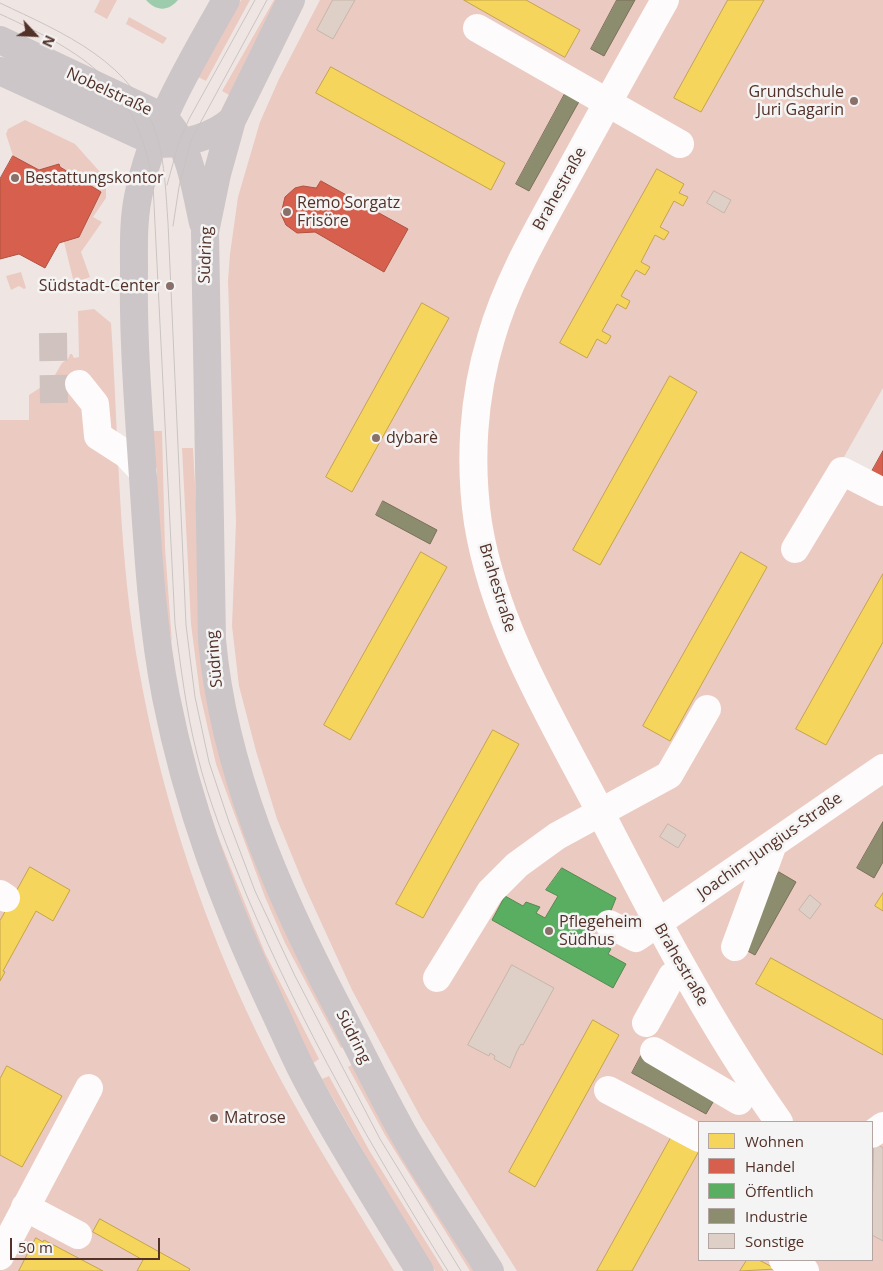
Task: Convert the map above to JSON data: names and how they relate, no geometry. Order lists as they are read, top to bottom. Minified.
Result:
{"streets":{"main road":["Nobelstraße","Südring"],"street":["Brahestraße","Joachim-Jungius-Straße"]},"crossings":[["Brahestraße","Joachim-Jungius-Straße"]],"places":["Grundschule Juri Gagarin","Bestattungskontor","Remo Sorgatz Frisöre","Südstadt-Center","dybarè","Pflegeheim Südhus","Matrose"],"legend":["Wohnen","Handel","Öffentlich","Industrie","Sonstige"],"scale_bar":"50 m","north":"bottom right"}
